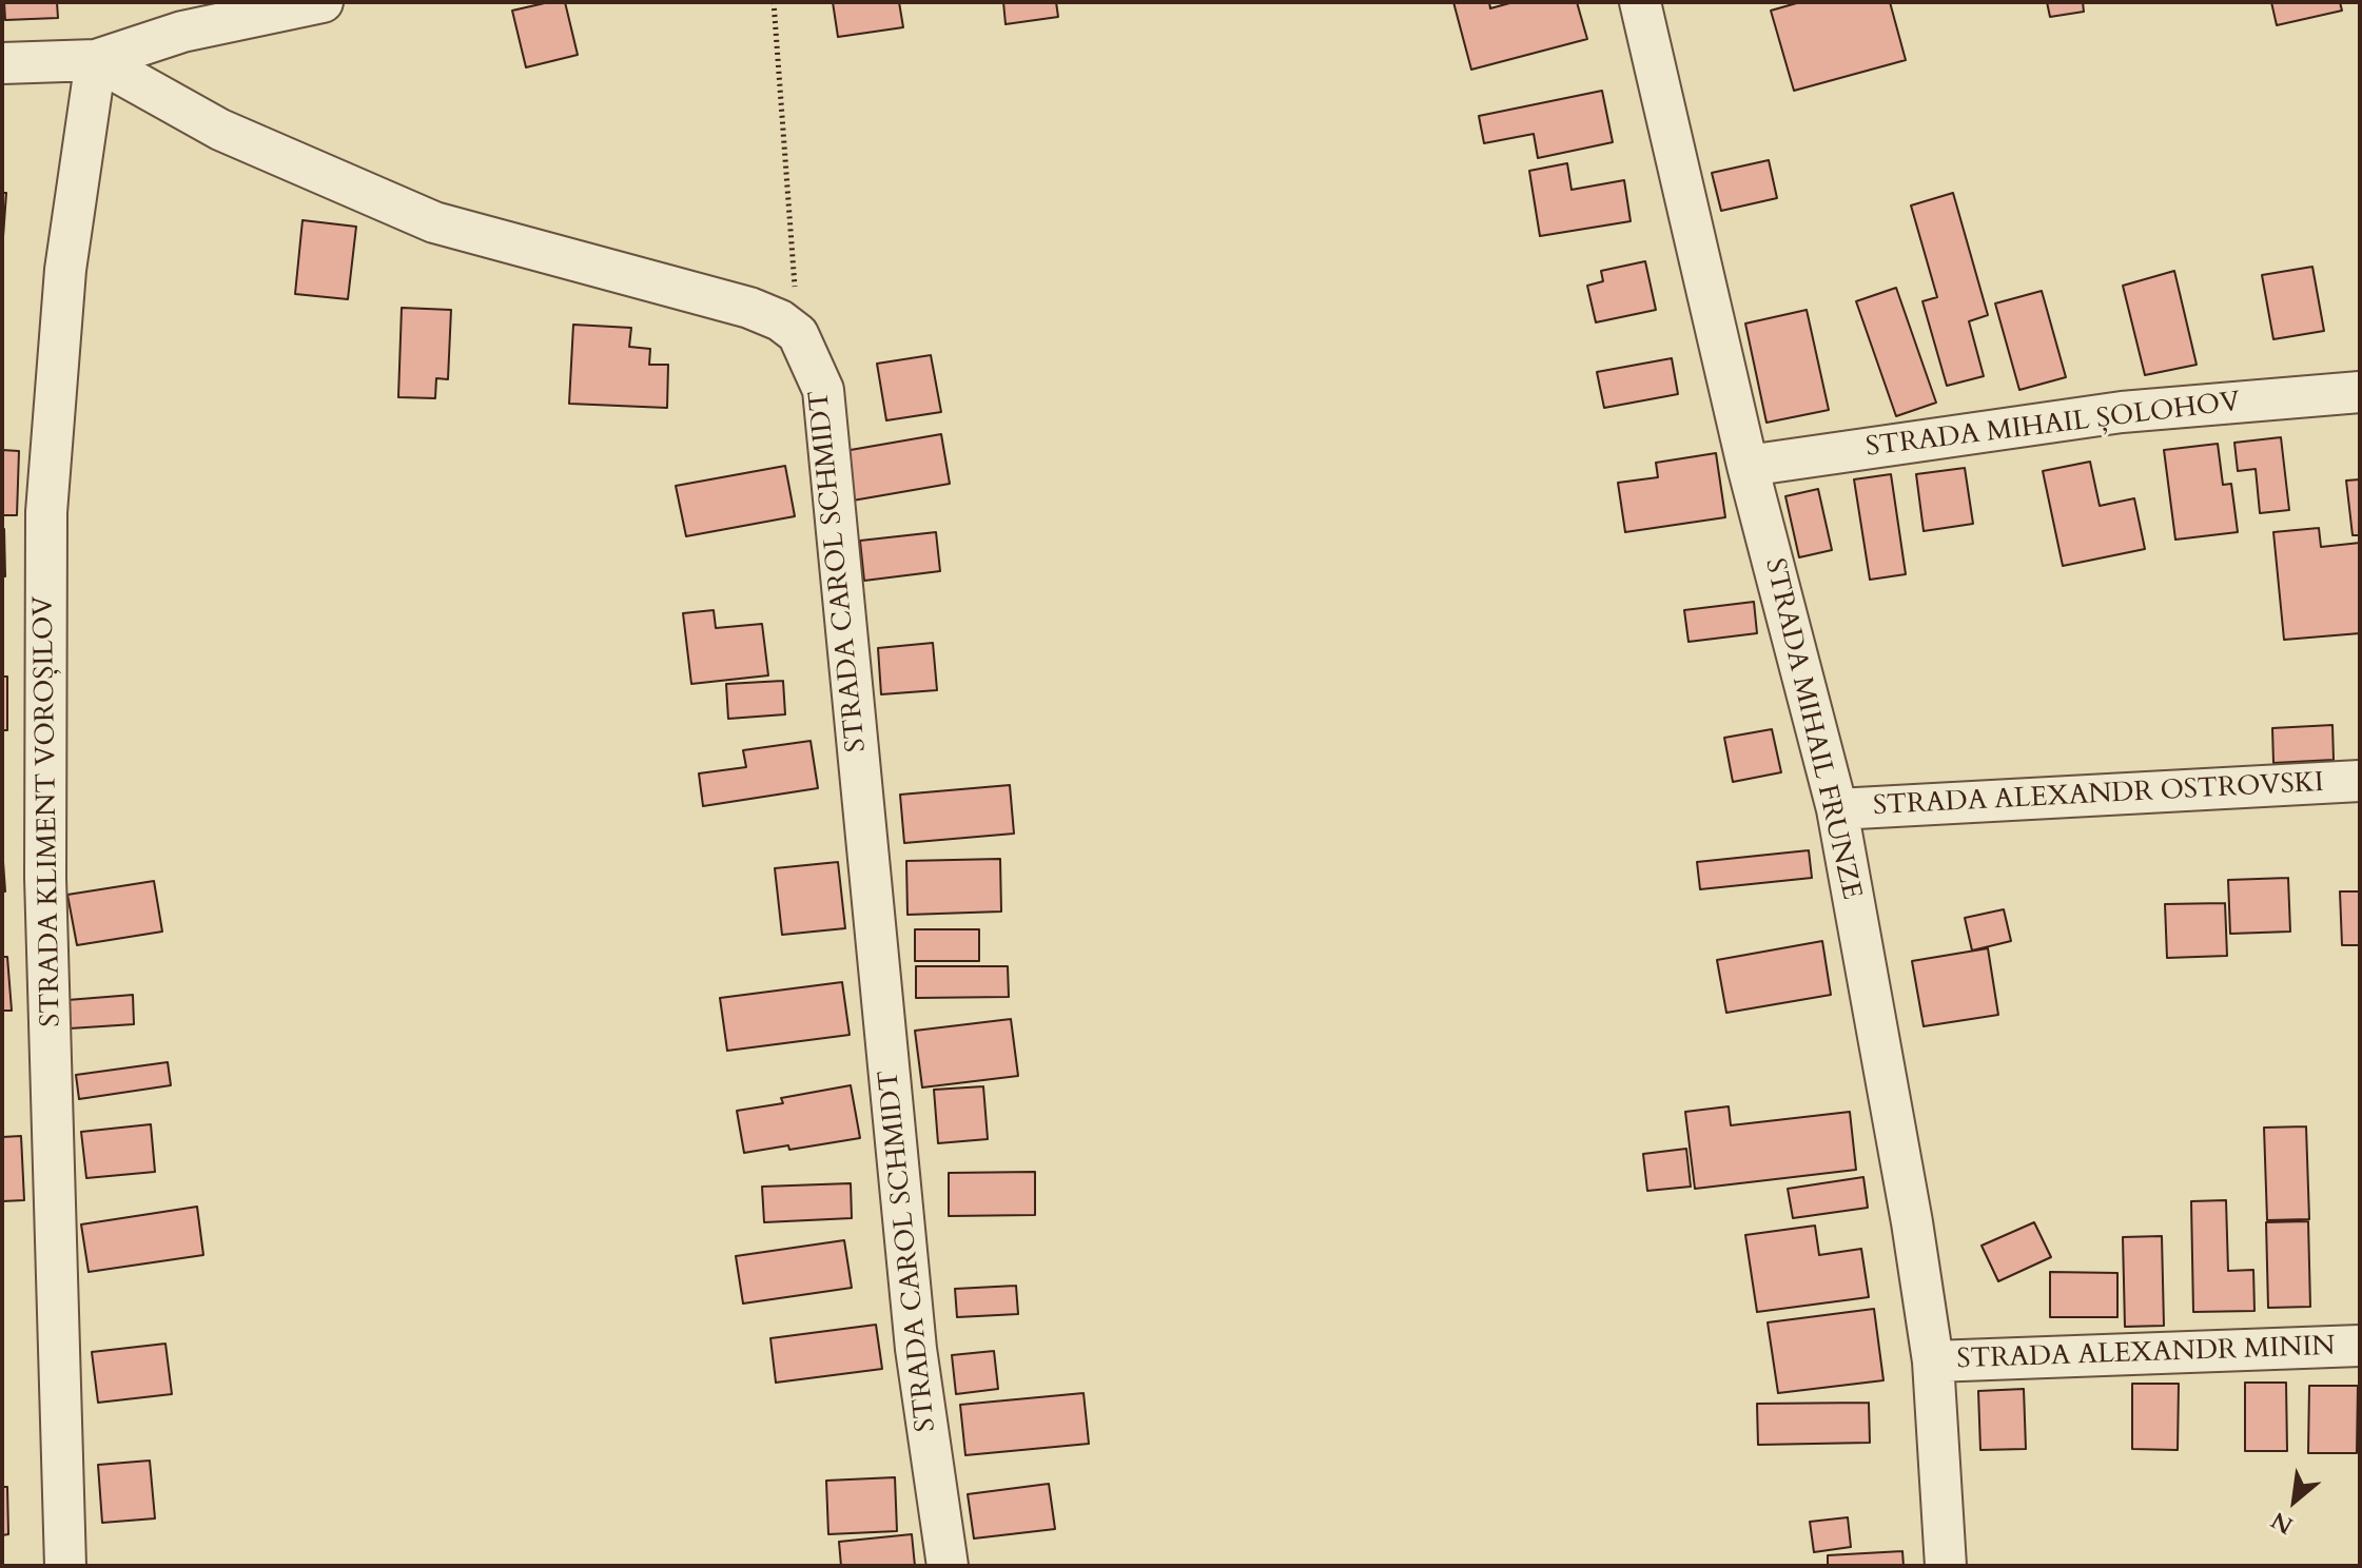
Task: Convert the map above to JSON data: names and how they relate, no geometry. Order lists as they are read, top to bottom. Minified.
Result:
{"streets":{"street":["STRADA MIHAIL ȘOLOHOV","STRADA CAROL SCHMIDT","STRADA MIHAIL FRUNZE","STRADA ALEXANDR OSTROVSKI","STRADA KLIMENT VOROȘILOV","STRADA ALEXANDR MININ"]},"crossings":[["STRADA MIHAIL ȘOLOHOV","STRADA MIHAIL FRUNZE"],["STRADA MIHAIL FRUNZE","STRADA ALEXANDR OSTROVSKI"],["STRADA MIHAIL FRUNZE","STRADA ALEXANDR MININ"]],"north":"bottom left"}
